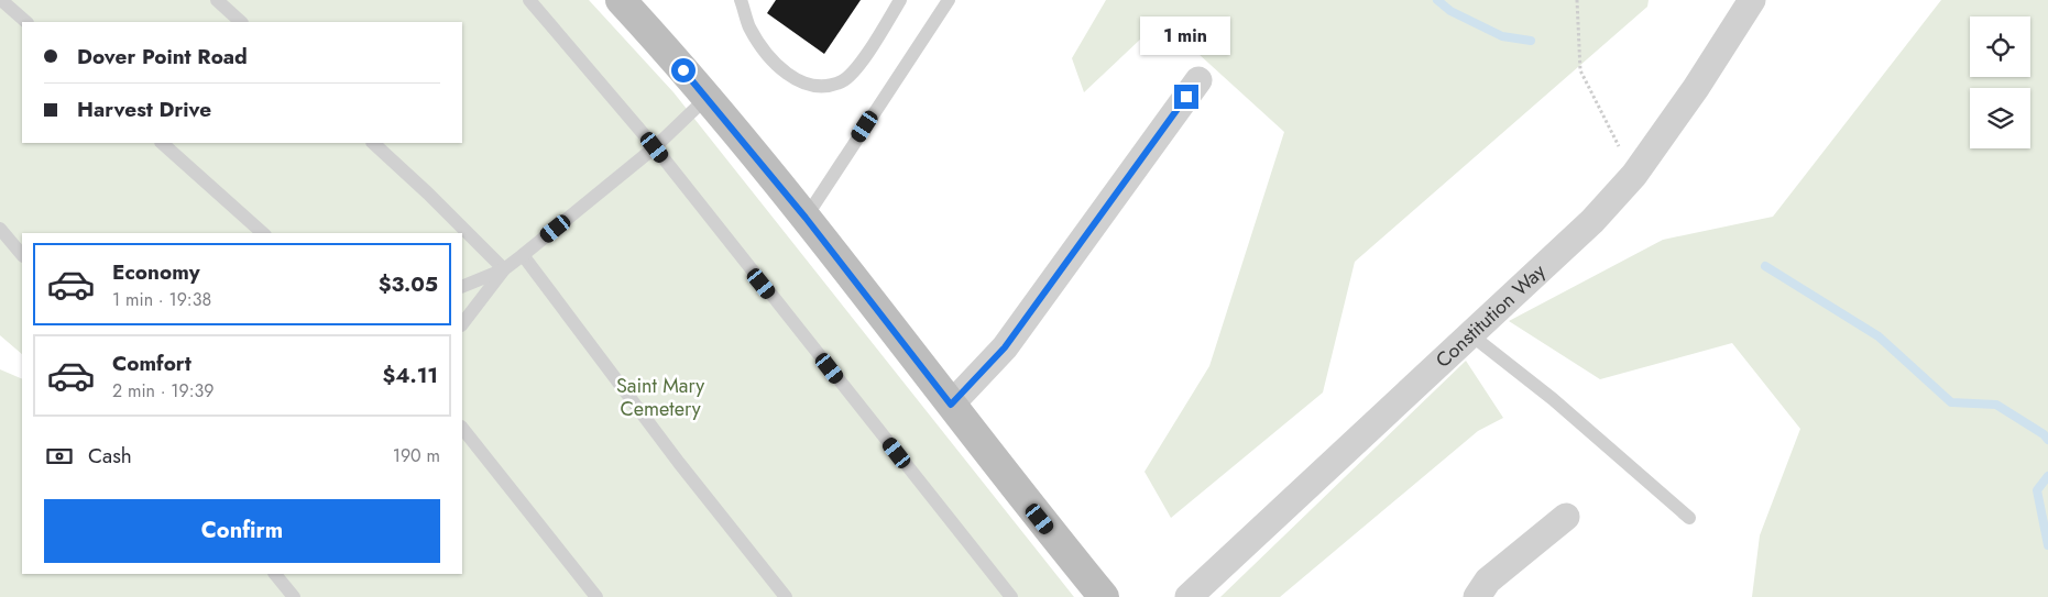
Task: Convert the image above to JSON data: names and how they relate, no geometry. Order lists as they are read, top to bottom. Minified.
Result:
{"streets":{"street":["Constitution Way"]},"parks":["Saint Mary Cemetery"],"page":{"bubble":"1 min","banner":["Dover Point Road","Harvest Drive"],"list":[{"name":"Economy","note":"1 min · 19:38","value":"$3.05"},{"name":"Comfort","note":"2 min · 19:39","value":"$4.11"}],"pay":["Cash","190 m"],"buttons":"Confirm"}}
